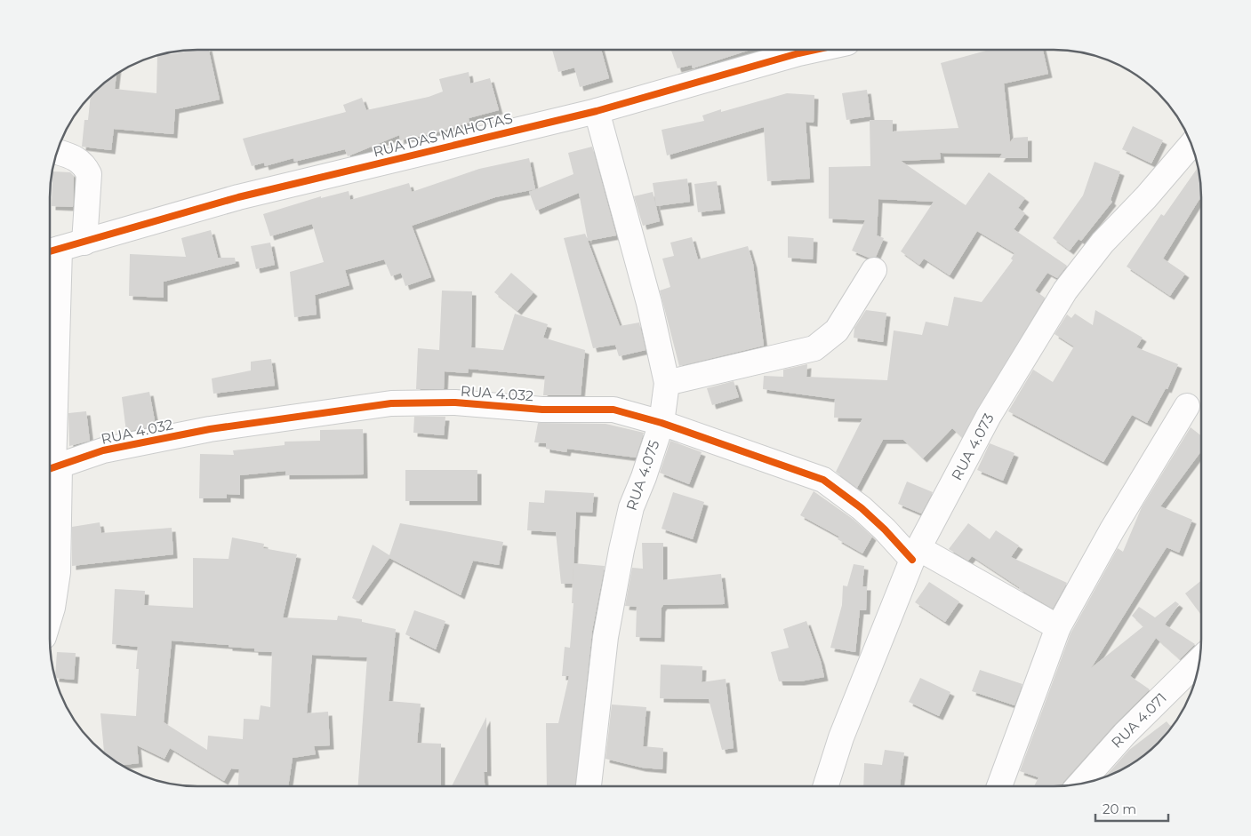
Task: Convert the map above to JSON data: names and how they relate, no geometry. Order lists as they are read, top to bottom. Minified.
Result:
{"streets":{"street":["RUA DAS MAHOTAS","RUA 4.032","RUA 4.073","RUA 4.075","RUA 4.071"]},"crossings":[["RUA DAS MAHOTAS","RUA 4.075"],["RUA 4.032","RUA 4.073"],["RUA 4.032","RUA 4.075"]],"scale_bar":"20 m"}
